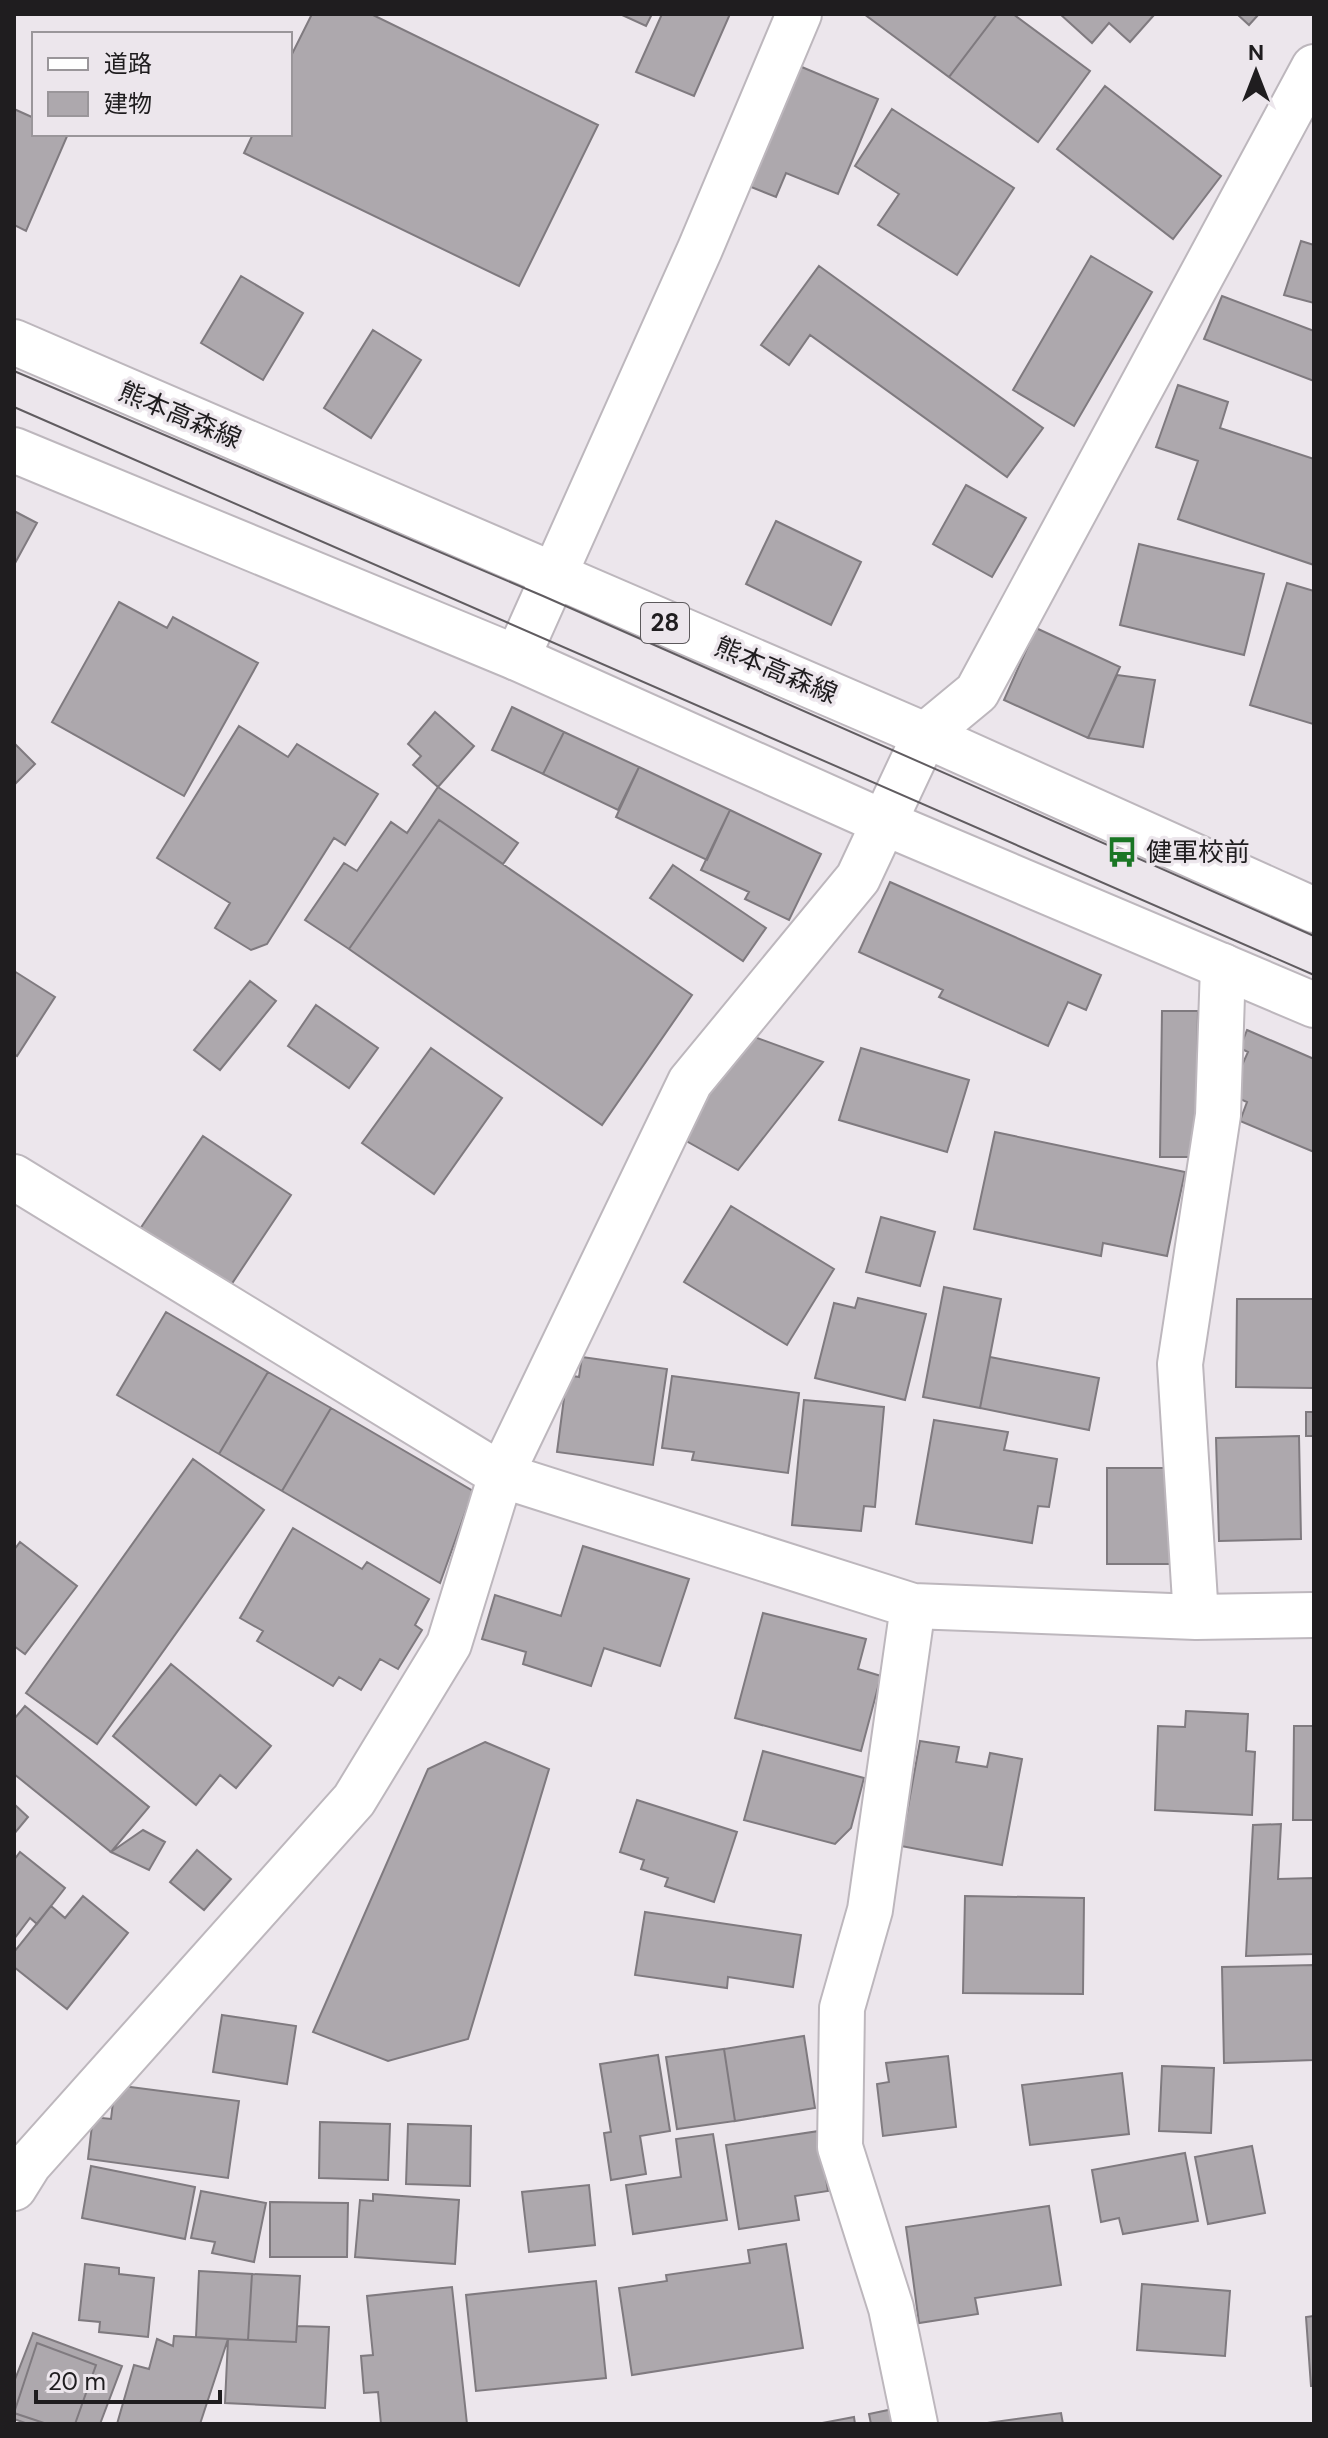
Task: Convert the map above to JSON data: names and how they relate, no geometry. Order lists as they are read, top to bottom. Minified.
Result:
{"streets":{"street":["熊本高森線","28"]},"places":{"bus stop":["健軍校前"]},"legend":["道路","建物"],"scale_bar":"20 m","north":"top"}
